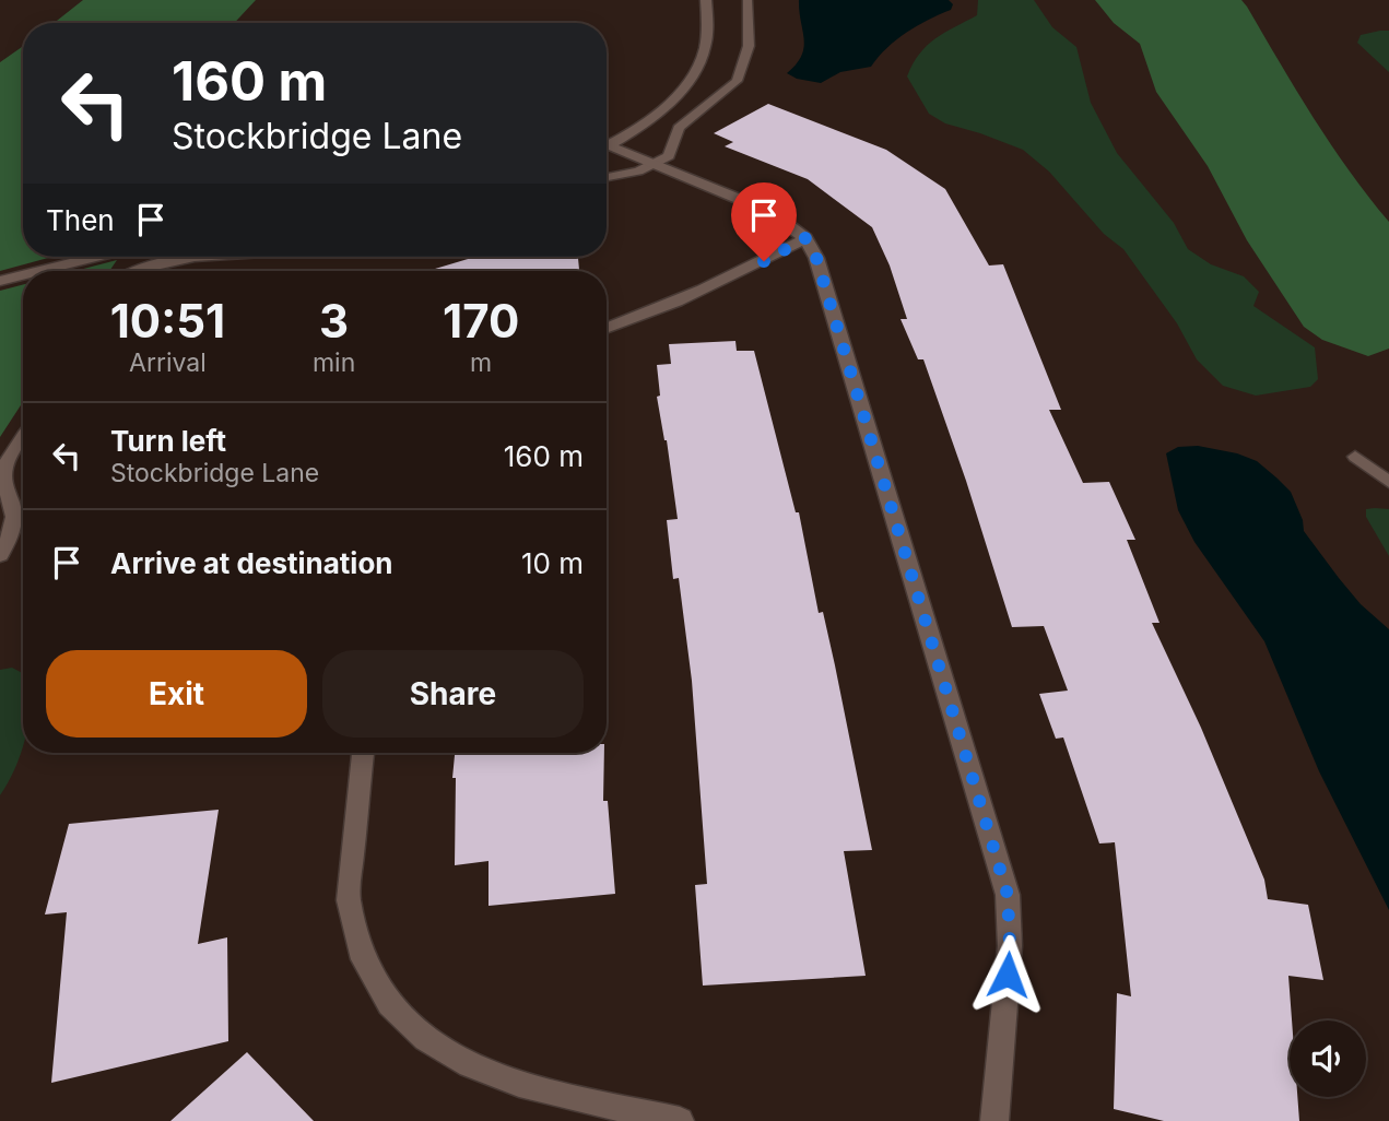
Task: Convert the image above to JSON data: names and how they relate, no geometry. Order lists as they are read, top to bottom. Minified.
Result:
{"page":{"turn":["160 m","Stockbridge Lane"],"then":"Then","eta":["10:51","Arrival","3","min","170","m"],"list":[{"name":"Turn left","note":"Stockbridge Lane","value":"160 m"},{"name":"Arrive at destination","value":"10 m"}],"buttons":["Exit","Share"]}}
